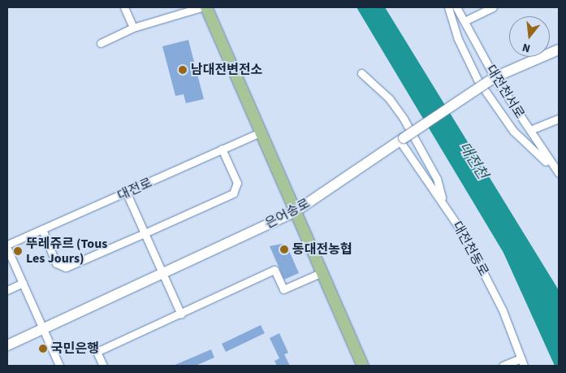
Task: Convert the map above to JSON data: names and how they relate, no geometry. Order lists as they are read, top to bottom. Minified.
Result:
{"streets":{"main road":["은어송로"],"street":["대전천서로","대전로","대전천동로"]},"crossings":[["대전천서로","은어송로"],["은어송로","대전천동로"]],"water":["대전천"],"places":["남대전변전소","동대전농협","뚜레쥬르 (Tous Les Jours)","국민은행"],"north":"bottom"}
